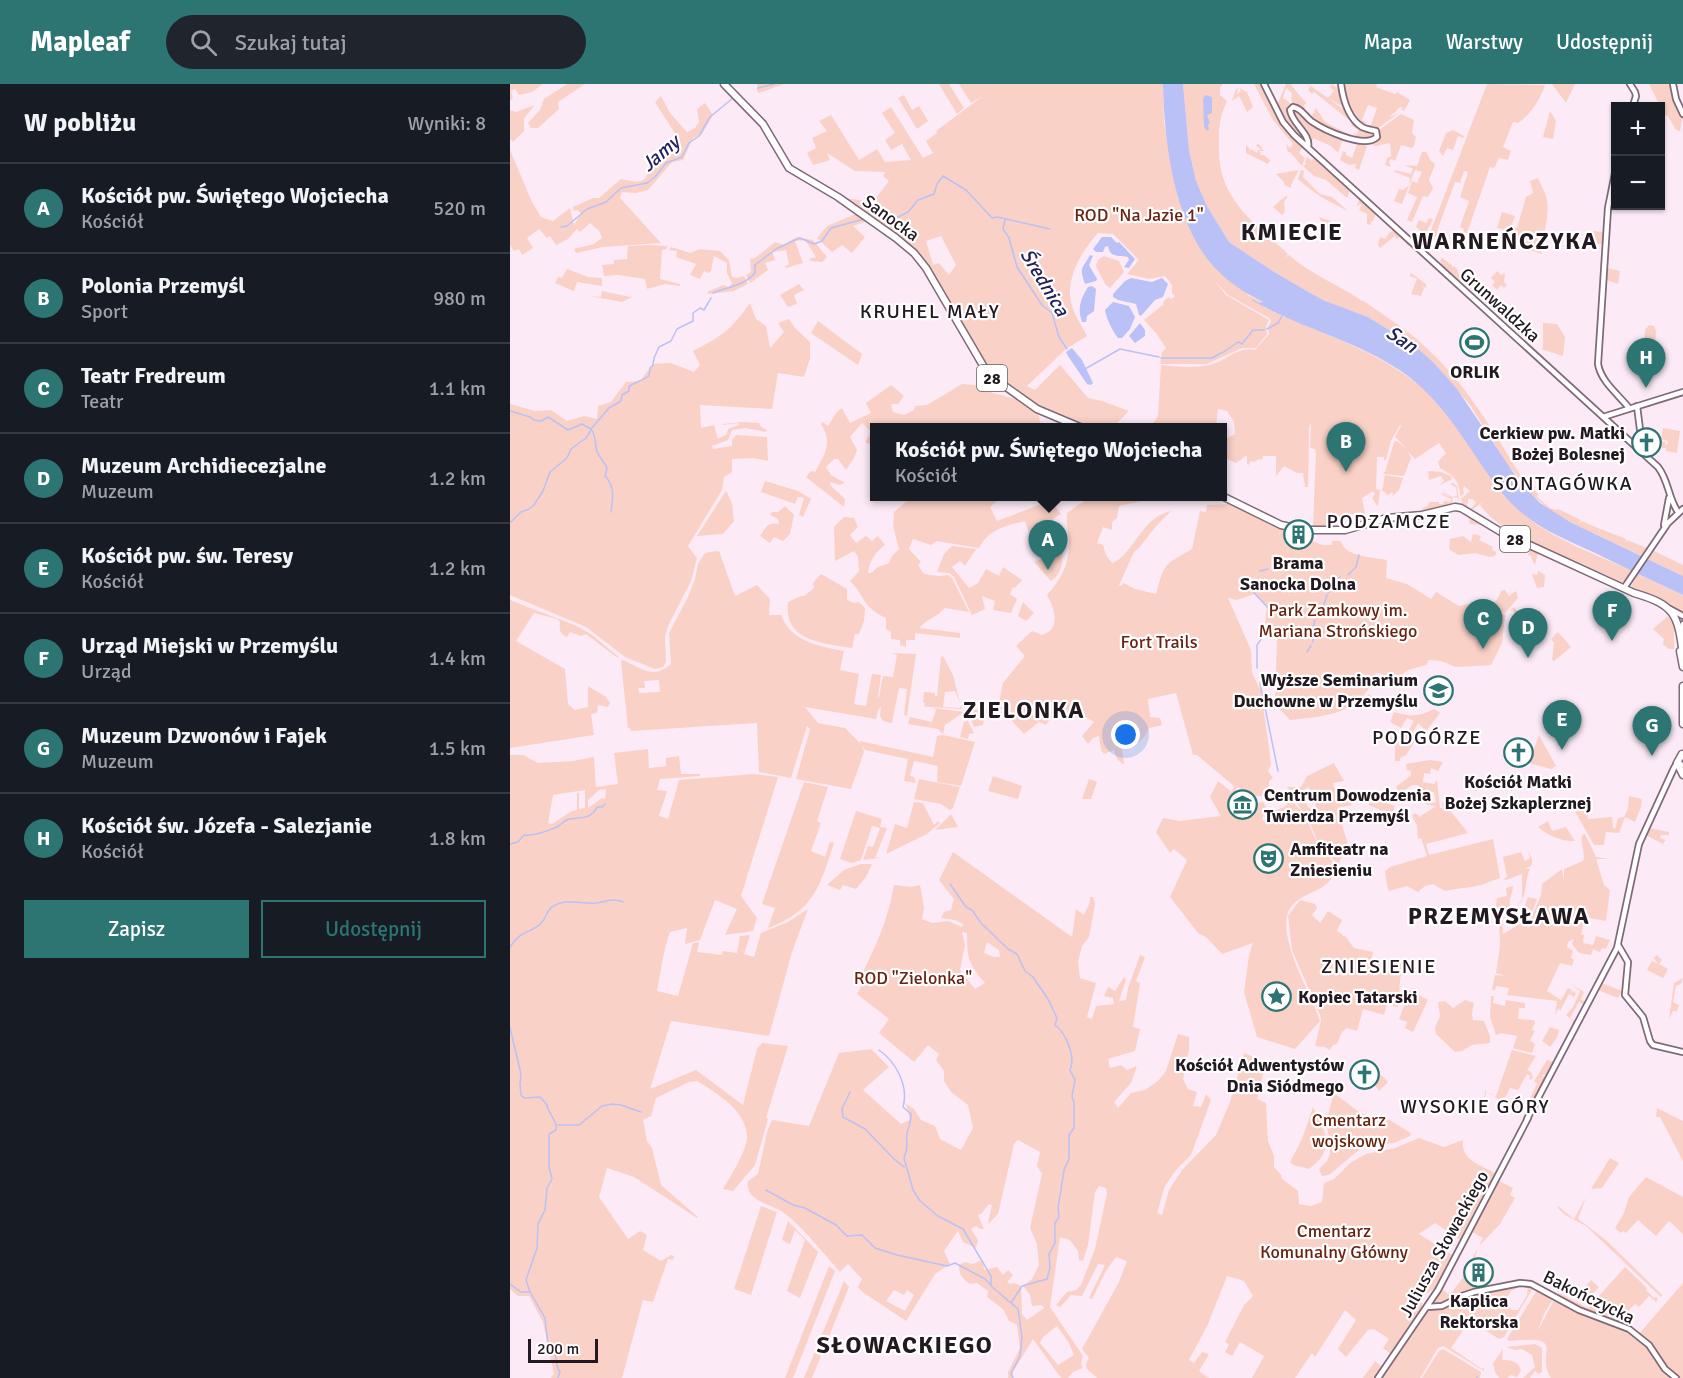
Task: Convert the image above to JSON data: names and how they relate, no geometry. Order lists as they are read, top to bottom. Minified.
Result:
{"streets":{"main road":["Sanocka","28"],"street":["Grunwaldzka","Juliusza Słowackiego","Bakończycka"]},"crossings":[["Juliusza Słowackiego","Bakończycka"]],"districts":["KMIECIE","WARNEŃCZYKA","KRUHEL MAŁY","SONTAGÓWKA","PODZAMCZE","ZIELONKA","PODGÓRZE","PRZEMYSŁAWA","ZNIESIENIE","WYSOKIE GÓRY","SŁOWACKIEGO"],"water":["Jamy","Średnica","San"],"parks":["ROD \"Na Jazie 1\"","Park Zamkowy im. Mariana Strońskiego","Fort Trails","ROD \"Zielonka\"","Cmentarz wojskowy","Cmentarz Komunalny Główny"],"places":{"sports":["ORLIK"],"church":["Cerkiew pw. Matki Bożej Bolesnej","Kościół Matki Bożej Szkaplerznej","Kościół Adwentystów Dnia Siódmego"],"building":["Brama Sanocka Dolna","Kaplica Rektorska"],"school or university":["Wyższe Seminarium Duchowne w Przemyślu"],"museum":["Centrum Dowodzenia Twierdza Przemyśl"],"theatre":["Amfiteatr na Zniesieniu"],"place":["Kopiec Tatarski"]},"scale_bar":"200 m","page":{"header":"Mapleaf","search":"Szukaj tutaj","nav":["Mapa","Warstwy","Udostępnij"],"heading":["W pobliżu","Wyniki: 8"],"map_buttons":["+","−"],"list":[{"mark":"A","name":"Kościół pw. Świętego Wojciecha","note":"Kościół","value":"520 m"},{"mark":"B","name":"Polonia Przemyśl","note":"Sport","value":"980 m"},{"mark":"C","name":"Teatr Fredreum","note":"Teatr","value":"1.1 km"},{"mark":"D","name":"Muzeum Archidiecezjalne","note":"Muzeum","value":"1.2 km"},{"mark":"E","name":"Kościół pw. św. Teresy","note":"Kościół","value":"1.2 km"},{"mark":"F","name":"Urząd Miejski w Przemyślu","note":"Urząd","value":"1.4 km"},{"mark":"G","name":"Muzeum Dzwonów i Fajek","note":"Muzeum","value":"1.5 km"},{"mark":"H","name":"Kościół św. Józefa - Salezjanie","note":"Kościół","value":"1.8 km"}],"pins":["H","B","A","F","C","D","E","G"],"popup":["Kościół pw. Świętego Wojciecha","Kościół"],"buttons":["Zapisz","Udostępnij"],"scale":"200 m"}}
